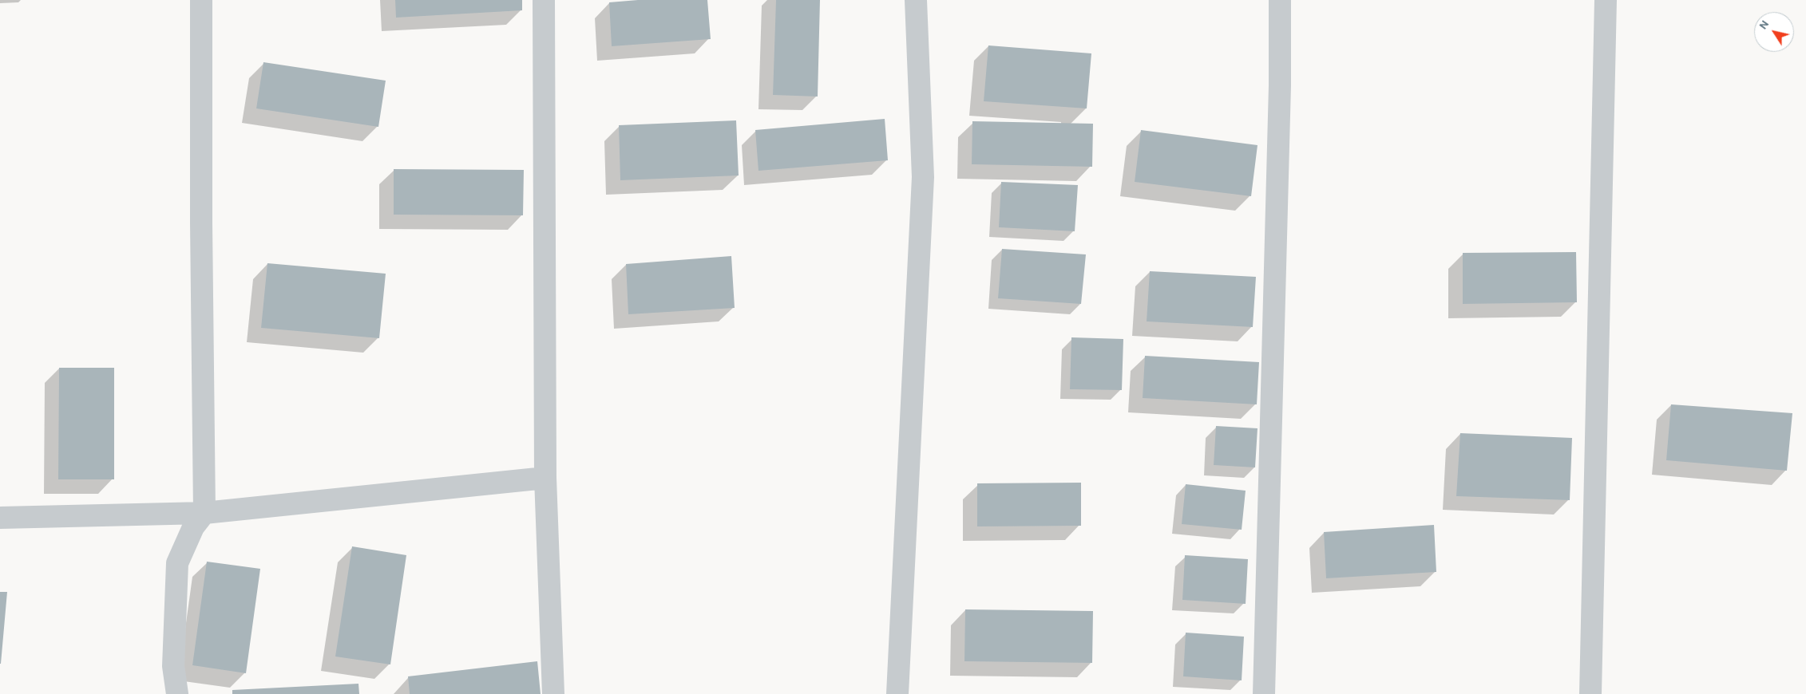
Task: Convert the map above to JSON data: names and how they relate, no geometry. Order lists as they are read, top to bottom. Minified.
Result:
{"north":"top left"}
